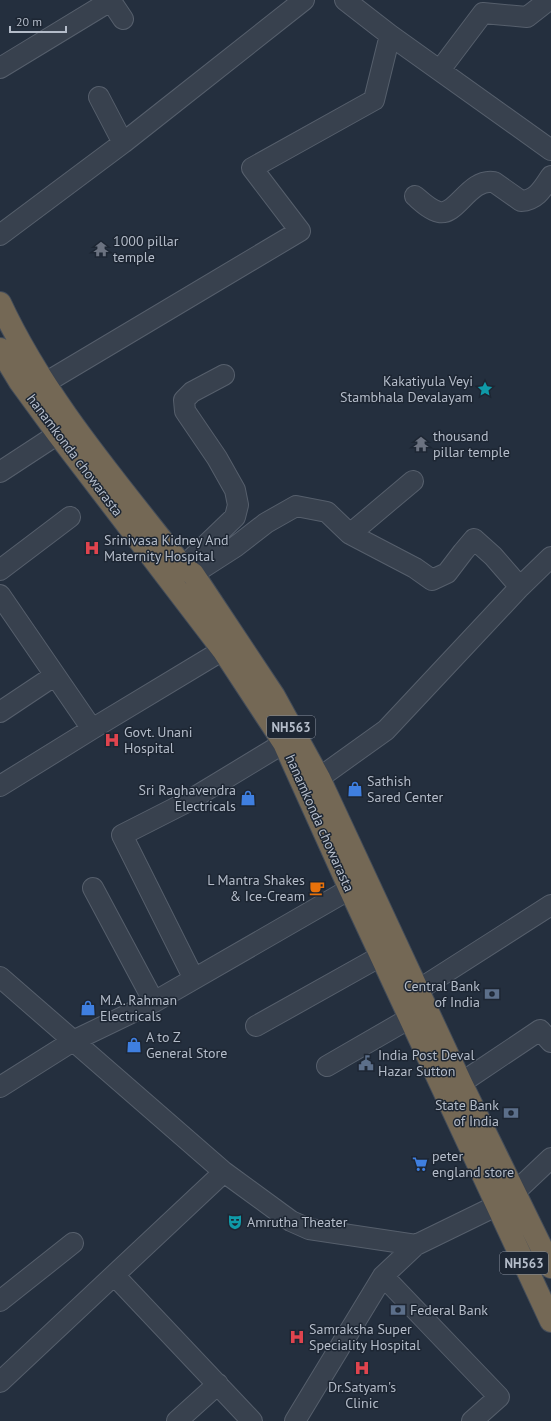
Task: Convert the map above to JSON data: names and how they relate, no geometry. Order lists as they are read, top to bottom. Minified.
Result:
{"streets":{"highway":["hanamkonda chowarasta","NH563"]},"crossings":[["hanamkonda chowarasta","NH563"]],"places":{"temple":["1000 pillar temple","thousand pillar temple"],"place":["Kakatiyula Veyi Stambhala Devalayam"],"hospital":["Srinivasa Kidney And Maternity Hospital","Govt. Unani Hospital","Samraksha Super Speciality Hospital","Dr.Satyam's Clinic"],"shop":["Sathish Sared Center","Sri Raghavendra Electricals","M.A. Rahman Electricals","A to Z General Store"],"cafe":["L Mantra Shakes & Ice-Cream"],"bank":["Central Bank of India","State Bank of India","Federal Bank"],"public building":["India Post Deval Hazar Sutton"],"supermarket":["peter england store"],"theatre":["Amrutha Theater"]},"scale_bar":"20 m"}
